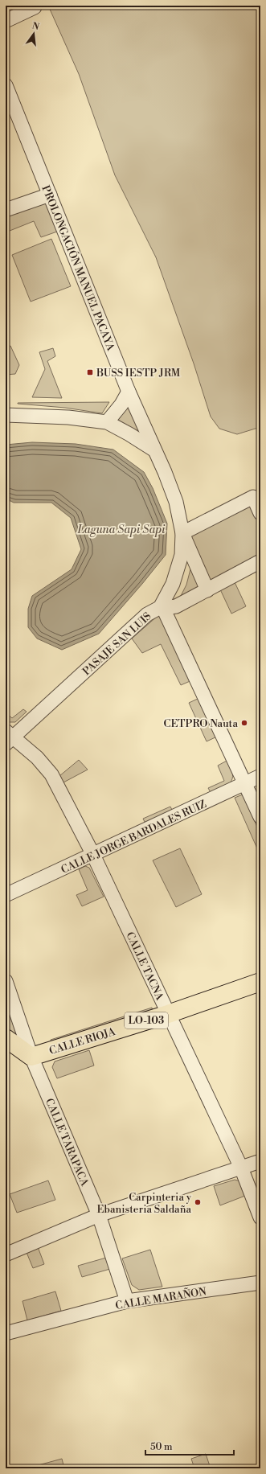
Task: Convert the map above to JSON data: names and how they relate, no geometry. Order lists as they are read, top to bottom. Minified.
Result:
{"streets":{"main road":["LO-103","CALLE RIOJA"],"street":["PROLONGACIÓN MANUEL PACAYA","PASAJE SAN LUIS","CALLE JORGE BARDALES RUIZ","CALLE TACNA","CALLE TARAPACA","CALLE MARAÑON"]},"crossings":[["PASAJE SAN LUIS","CALLE TACNA"],["CALLE JORGE BARDALES RUIZ","CALLE TACNA"],["CALLE TACNA","CALLE RIOJA"],["CALLE RIOJA","CALLE TARAPACA"],["CALLE TARAPACA","CALLE MARAÑON"]],"water":["Laguna Sapi Sapi"],"places":{"transit":["BUSS IESTP JRM"],"other":["CETPRO Nauta","Carpinteria y Ebanisteria Saldaña"]},"scale_bar":"50 m","north":"top"}
